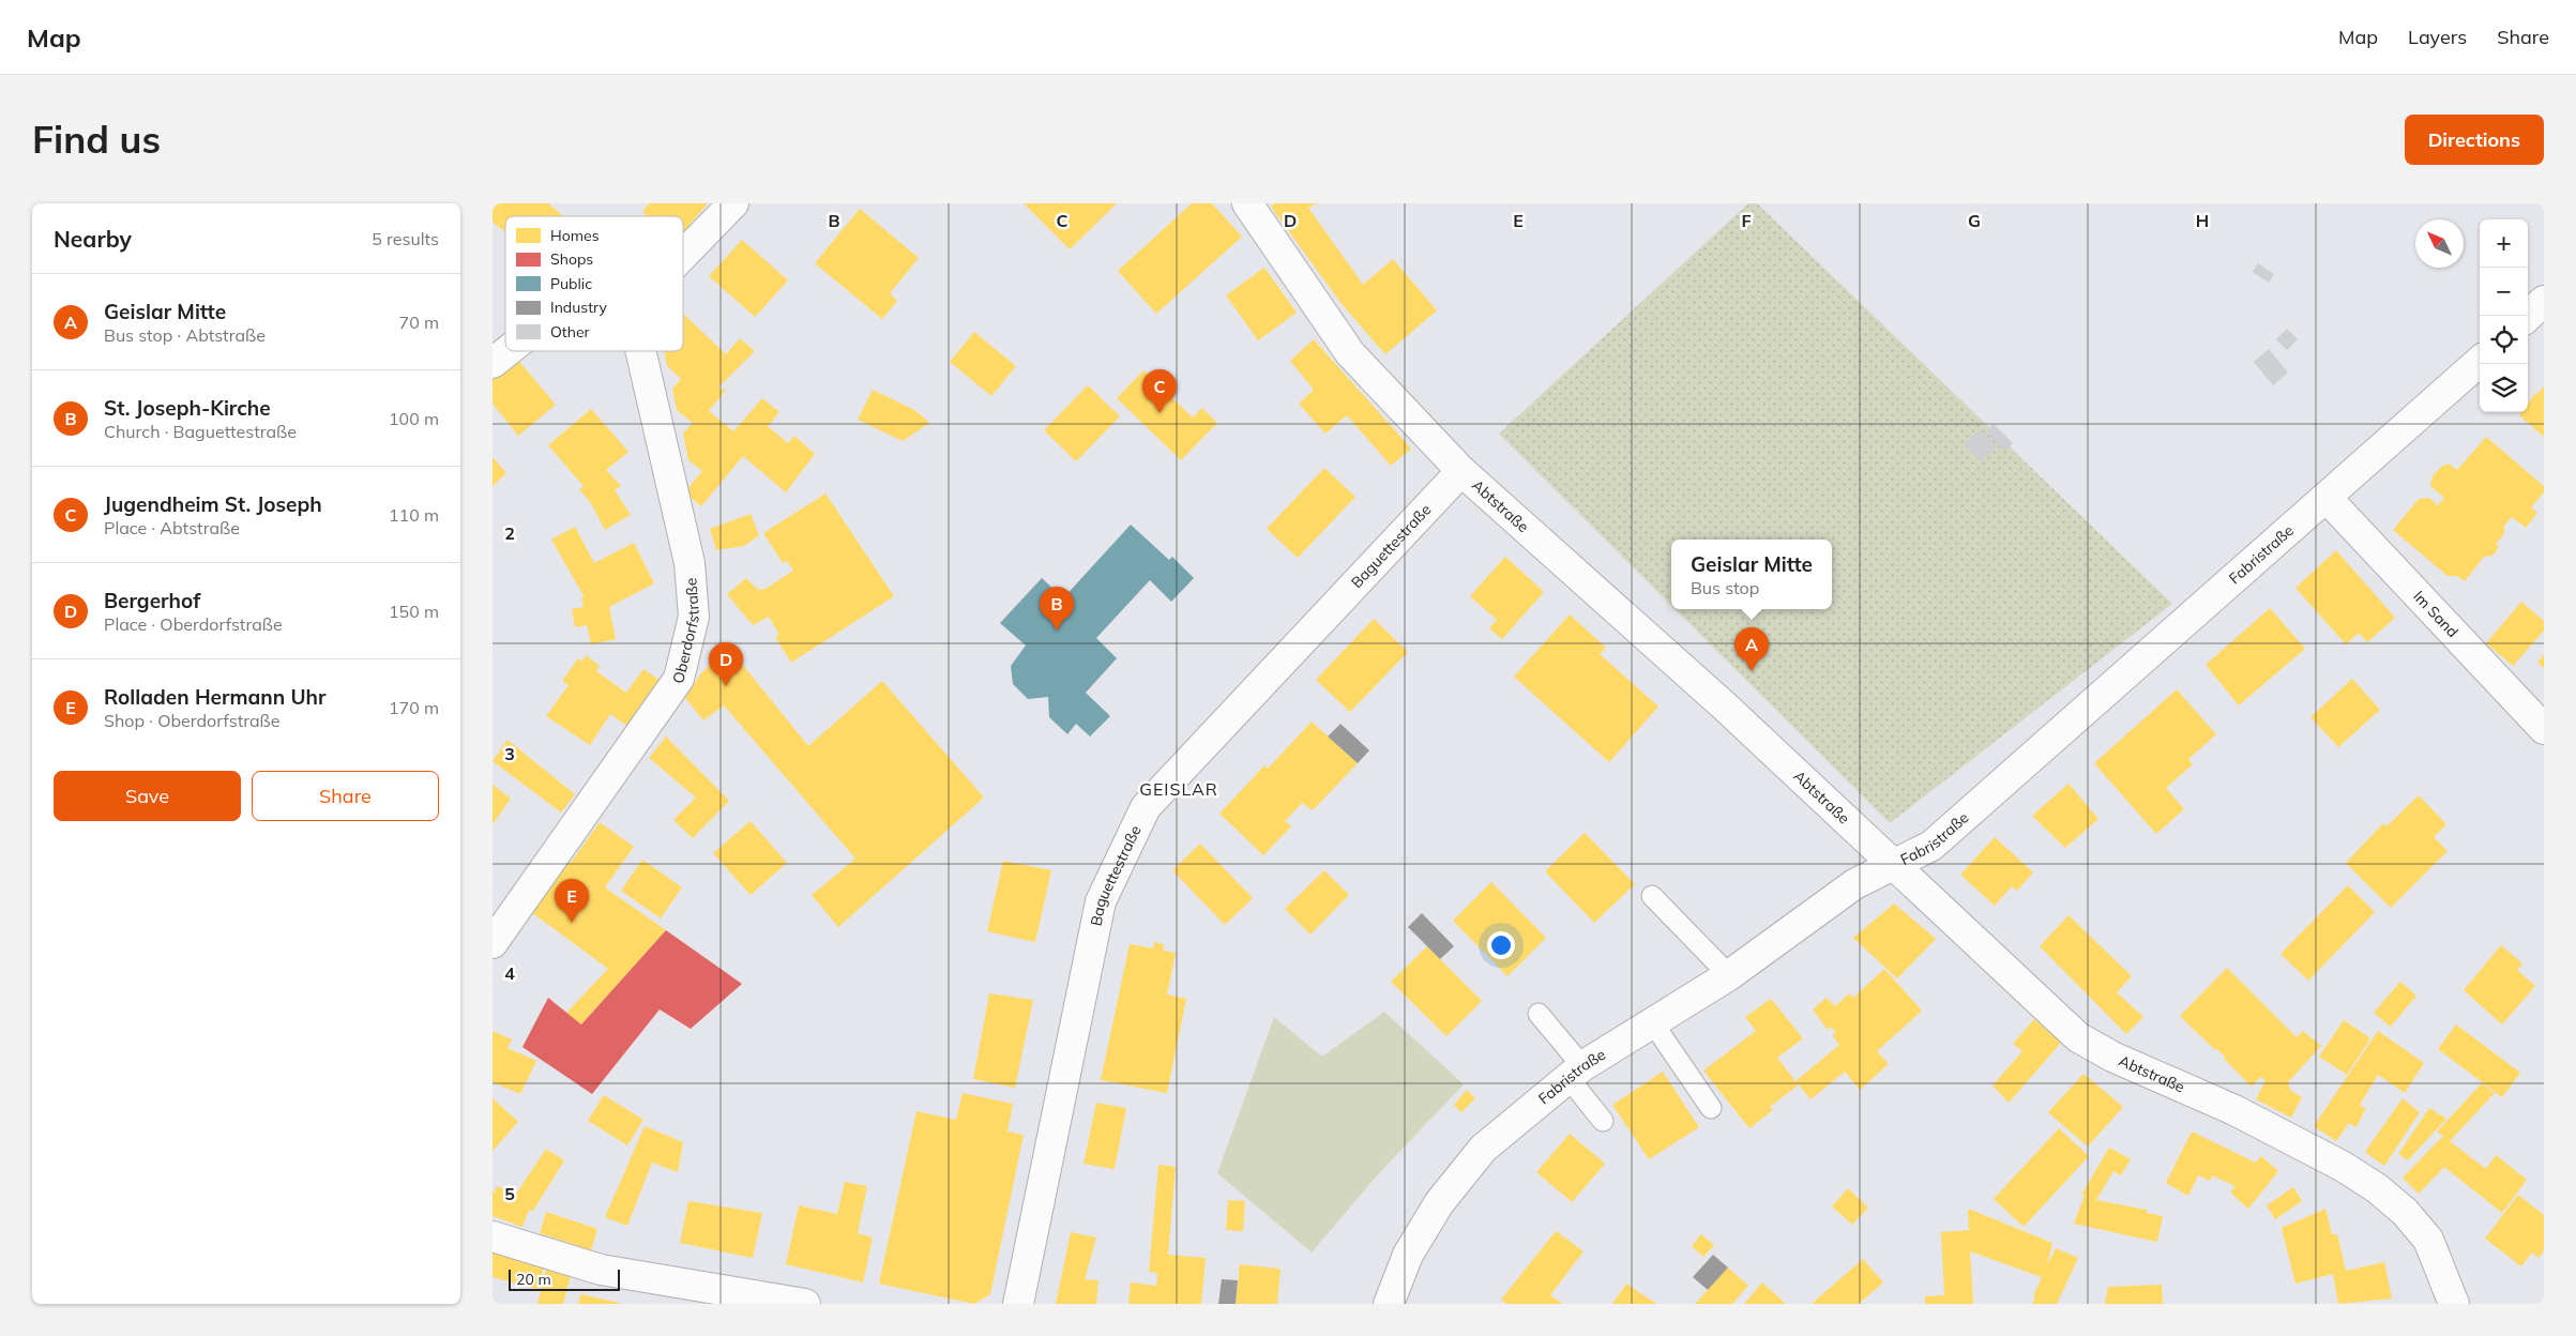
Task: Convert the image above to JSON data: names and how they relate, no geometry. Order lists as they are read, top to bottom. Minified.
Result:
{"streets":{"street":["Abtstraße","Baguettestraße","Fabristraße","Im Sand","Oberdorfstraße"]},"crossings":[["Abtstraße","Baguettestraße"],["Abtstraße","Fabristraße"],["Fabristraße","Im Sand"]],"districts":["GEISLAR"],"legend":["Homes","Shops","Public","Industry","Other"],"scale_bar":"20 m","north":"top left","page":{"header":"Map","nav":["Map","Layers","Share"],"buttons":["Directions",["Save","Share"]],"title":"Find us","heading":["Nearby","5 results"],"map_buttons":["+","−"],"list":[{"mark":"A","name":"Geislar Mitte","note":"Bus stop · Abtstraße","value":"70 m"},{"mark":"B","name":"St. Joseph-Kirche","note":"Church · Baguettestraße","value":"100 m"},{"mark":"C","name":"Jugendheim St. Joseph","note":"Place · Abtstraße","value":"110 m"},{"mark":"D","name":"Bergerhof","note":"Place · Oberdorfstraße","value":"150 m"},{"mark":"E","name":"Rolladen Hermann Uhr","note":"Shop · Oberdorfstraße","value":"170 m"}],"pins":["C","B","A","D","E"],"popup":["Geislar Mitte","Bus stop"],"scale":"20 m"},"grid":{"columns":["B","C","D","E","F","G","H"],"rows":["2","3","4","5"]}}
